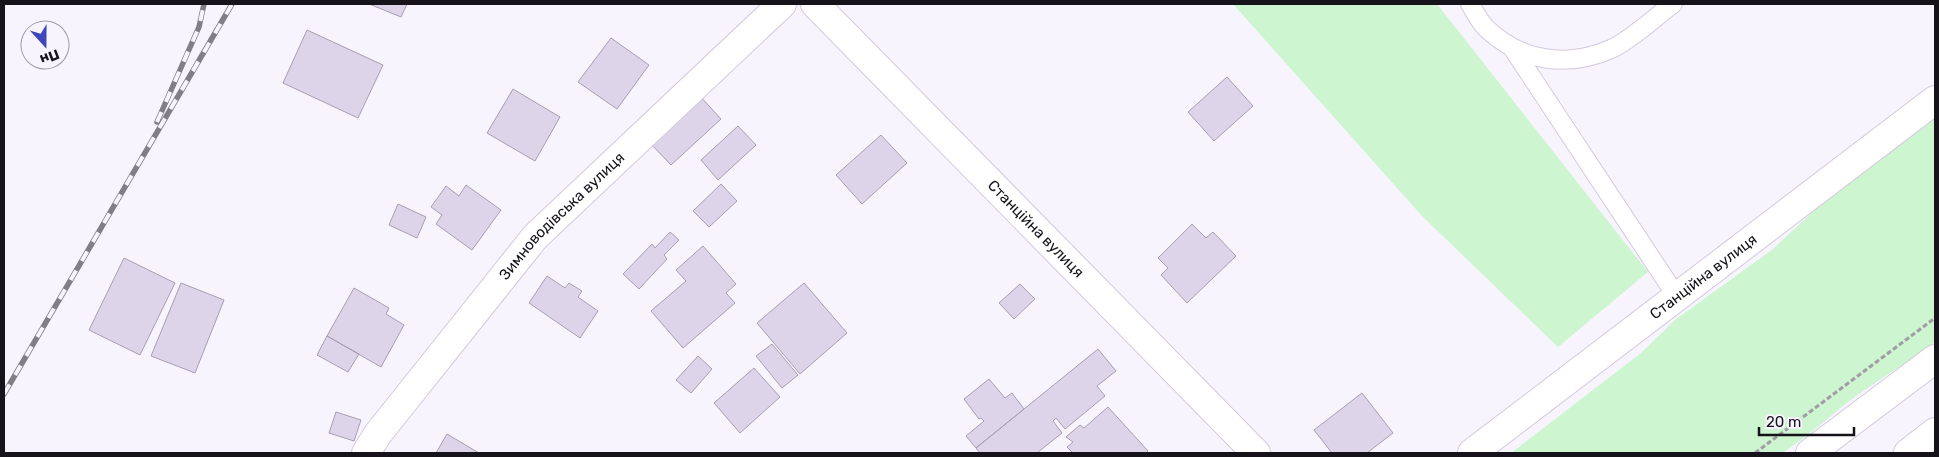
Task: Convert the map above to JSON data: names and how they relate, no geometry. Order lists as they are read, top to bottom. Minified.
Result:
{"streets":{"street":["Зимноводівська вулиця","Станційна вулиця"]},"scale_bar":"20 m","north":"bottom"}
